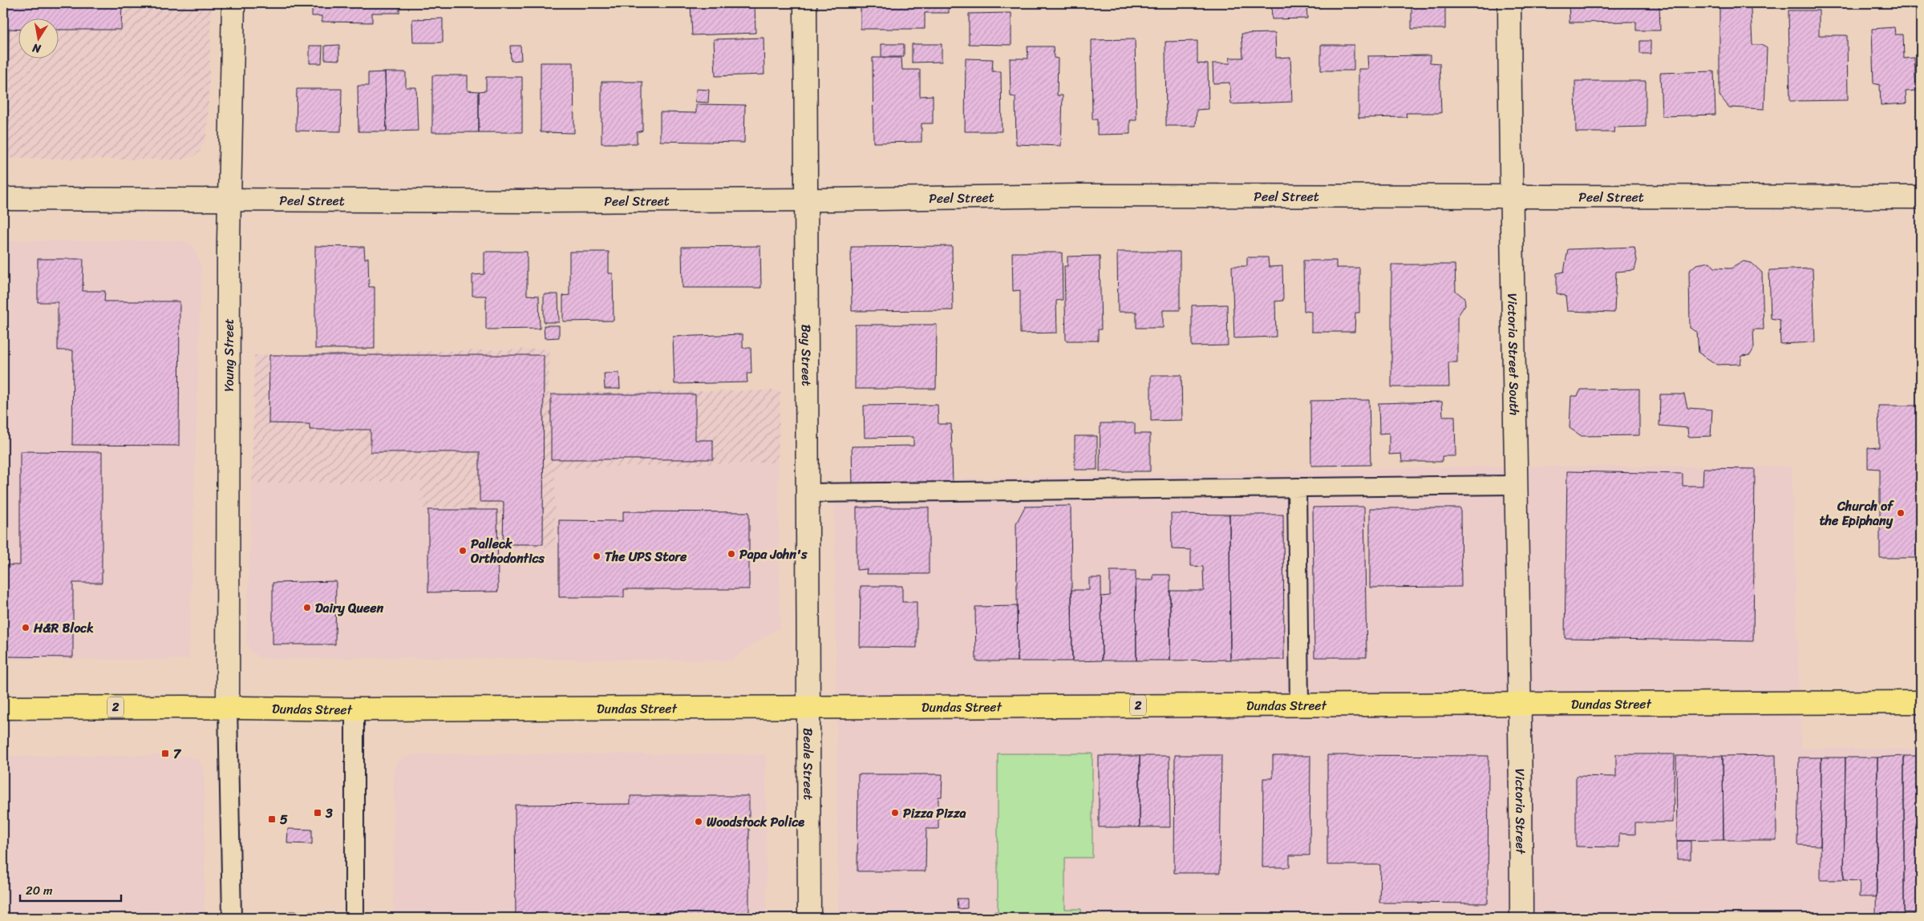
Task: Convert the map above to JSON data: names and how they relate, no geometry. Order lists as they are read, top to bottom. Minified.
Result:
{"streets":{"main road":["Dundas Street","2"],"street":["Peel Street","Victoria Street South","Young Street","Bay Street","Beale Street","Victoria Street"]},"crossings":[["Peel Street","Victoria Street South"],["Peel Street","Young Street"],["Peel Street","Bay Street"],["Victoria Street South","Dundas Street"],["Victoria Street South","Victoria Street"],["Young Street","Dundas Street"],["Bay Street","Dundas Street"],["Bay Street","Beale Street"],["Dundas Street","Beale Street"],["Dundas Street","Victoria Street"]],"places":{"other":["Church of the Epiphany","Palleck Orthodontics","Papa John's","The UPS Store","Dairy Queen","H&R Block","Pizza Pizza","Woodstock Police"],"transit":["7","3","5"]},"scale_bar":"20 m","north":"bottom"}
